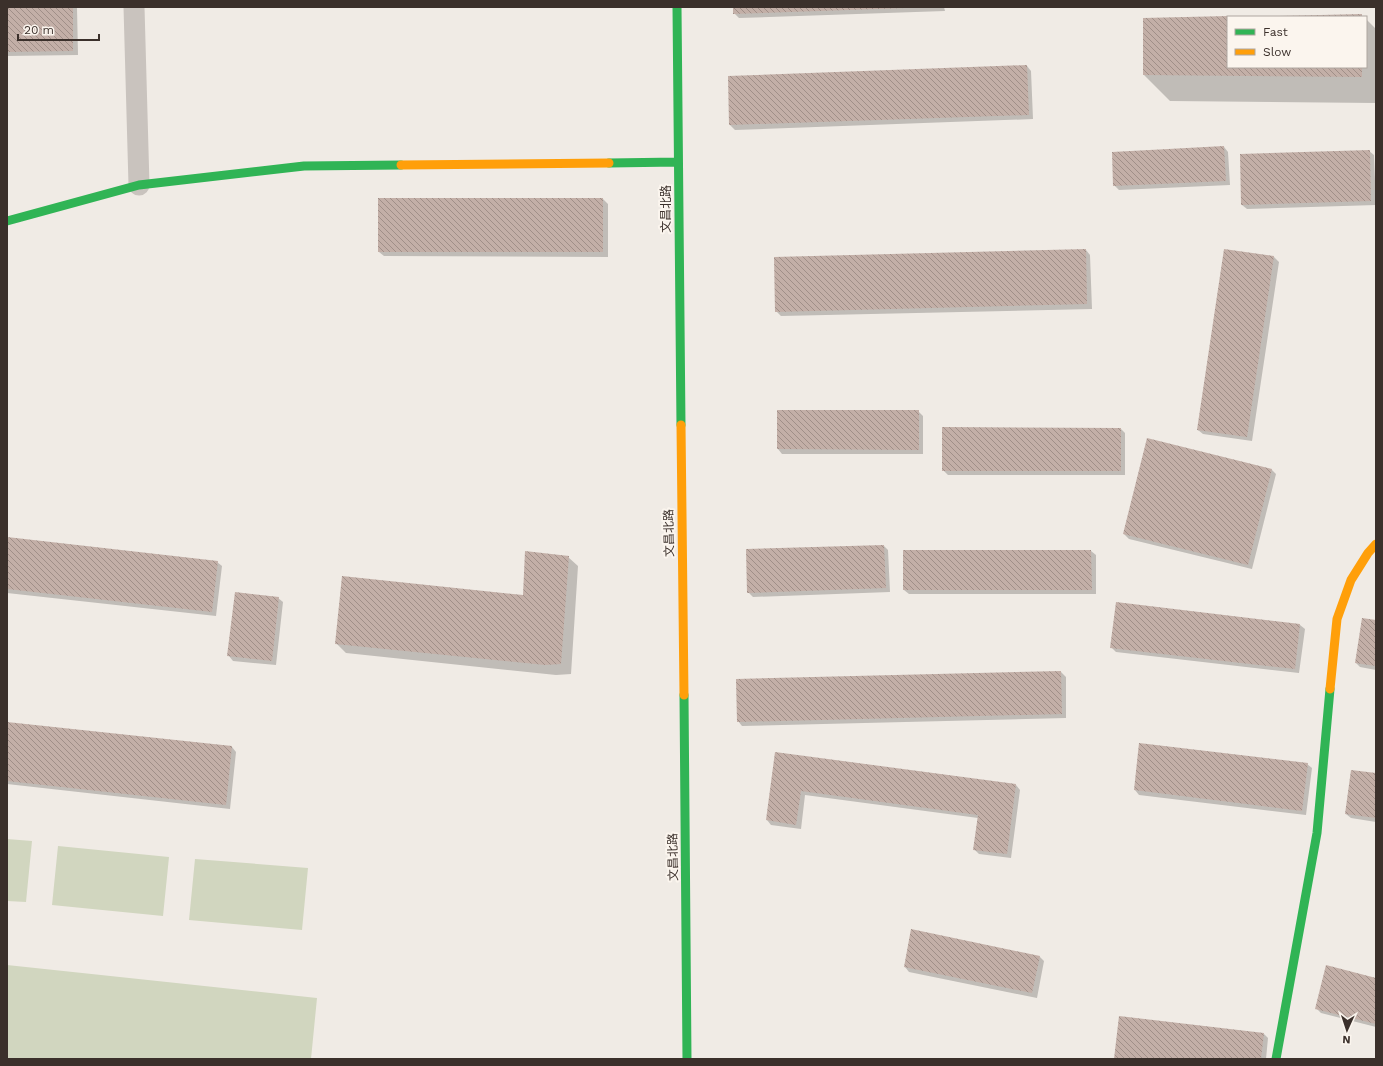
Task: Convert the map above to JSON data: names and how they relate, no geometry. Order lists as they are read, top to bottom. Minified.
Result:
{"streets":{"street":["文昌北路"]},"legend":["Fast","Slow"],"scale_bar":"20 m","north":"bottom"}
